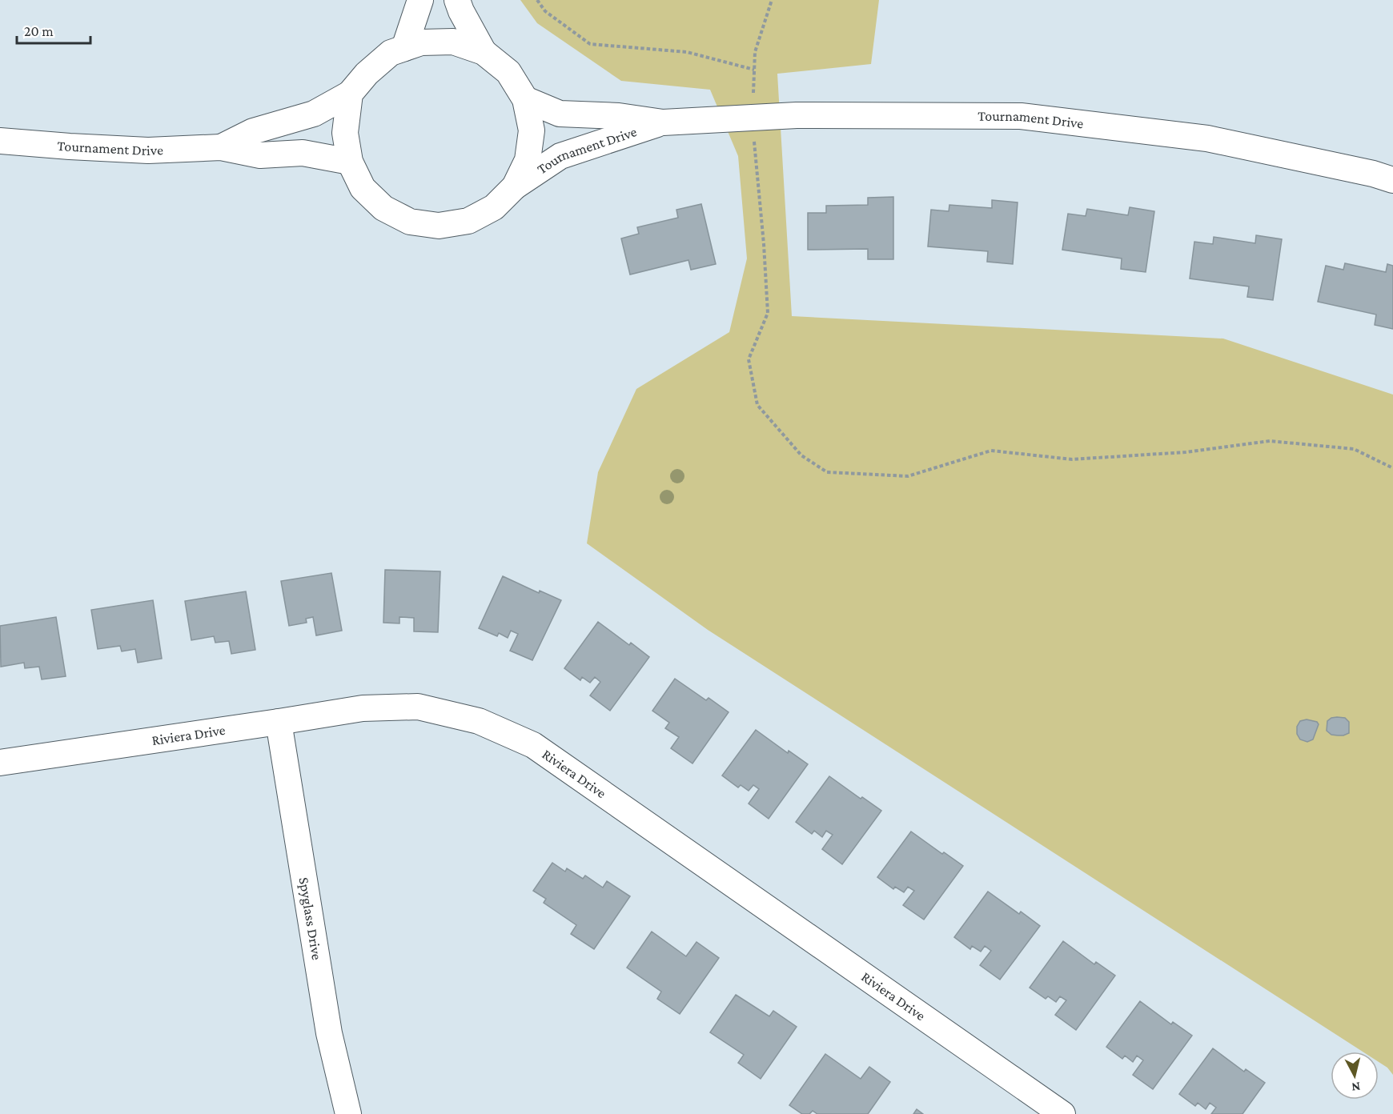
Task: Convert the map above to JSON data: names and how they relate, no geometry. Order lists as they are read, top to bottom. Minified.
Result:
{"streets":{"street":["Tournament Drive","Riviera Drive","Spyglass Drive"]},"crossings":[["Riviera Drive","Spyglass Drive"]],"scale_bar":"20 m","north":"bottom"}
